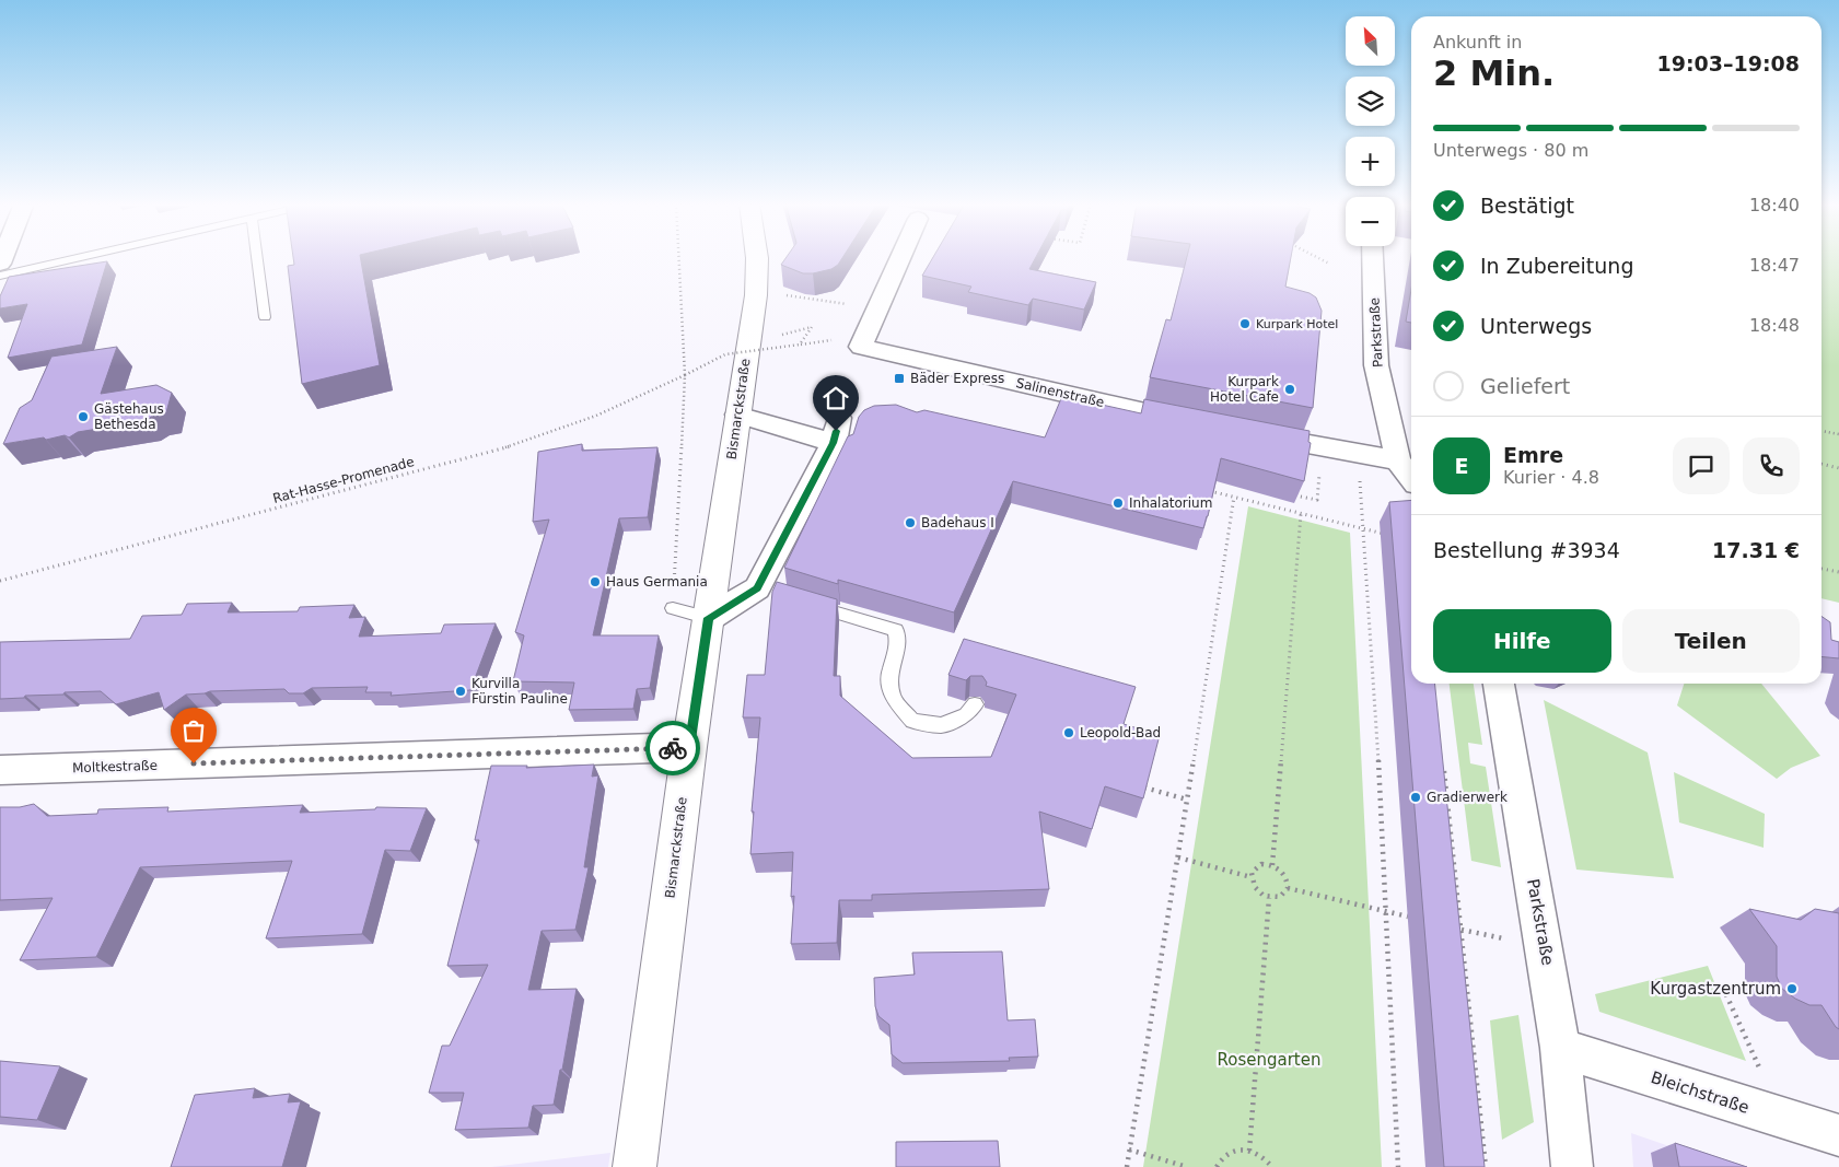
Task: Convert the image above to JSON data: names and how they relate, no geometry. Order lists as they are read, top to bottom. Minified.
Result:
{"streets":{"main road":["Bismarckstraße"],"street":["Parkstraße","Salinenstraße","Moltkestraße","Bleichstraße"],"path":["Rat-Hasse-Promenade"]},"crossings":[["Parkstraße","Bleichstraße"],["Bismarckstraße","Moltkestraße"]],"parks":["Rosengarten"],"places":{"other":["Kurpark Hotel","Kurpark Hotel Cafe","Gästehaus Bethesda","Inhalatorium","Badehaus I","Haus Germania","Kurvilla Fürstin Pauline","Leopold-Bad","Gradierwerk","Kurgastzentrum"],"transit":["Bäder Express"]},"north":"top left","page":{"map_buttons":["+","−"],"heading":["2 Min.","Ankunft in","19:03–19:08"],"panel":["Emre","Kurier · 4.8","Bestellung #3934","17.31 €"],"bar":"Unterwegs · 80 m","list":[["Bestätigt","18:40"],["In Zubereitung","18:47"],["Unterwegs","18:48"],"Geliefert"],"round":"E","buttons":["Hilfe","Teilen"]}}
